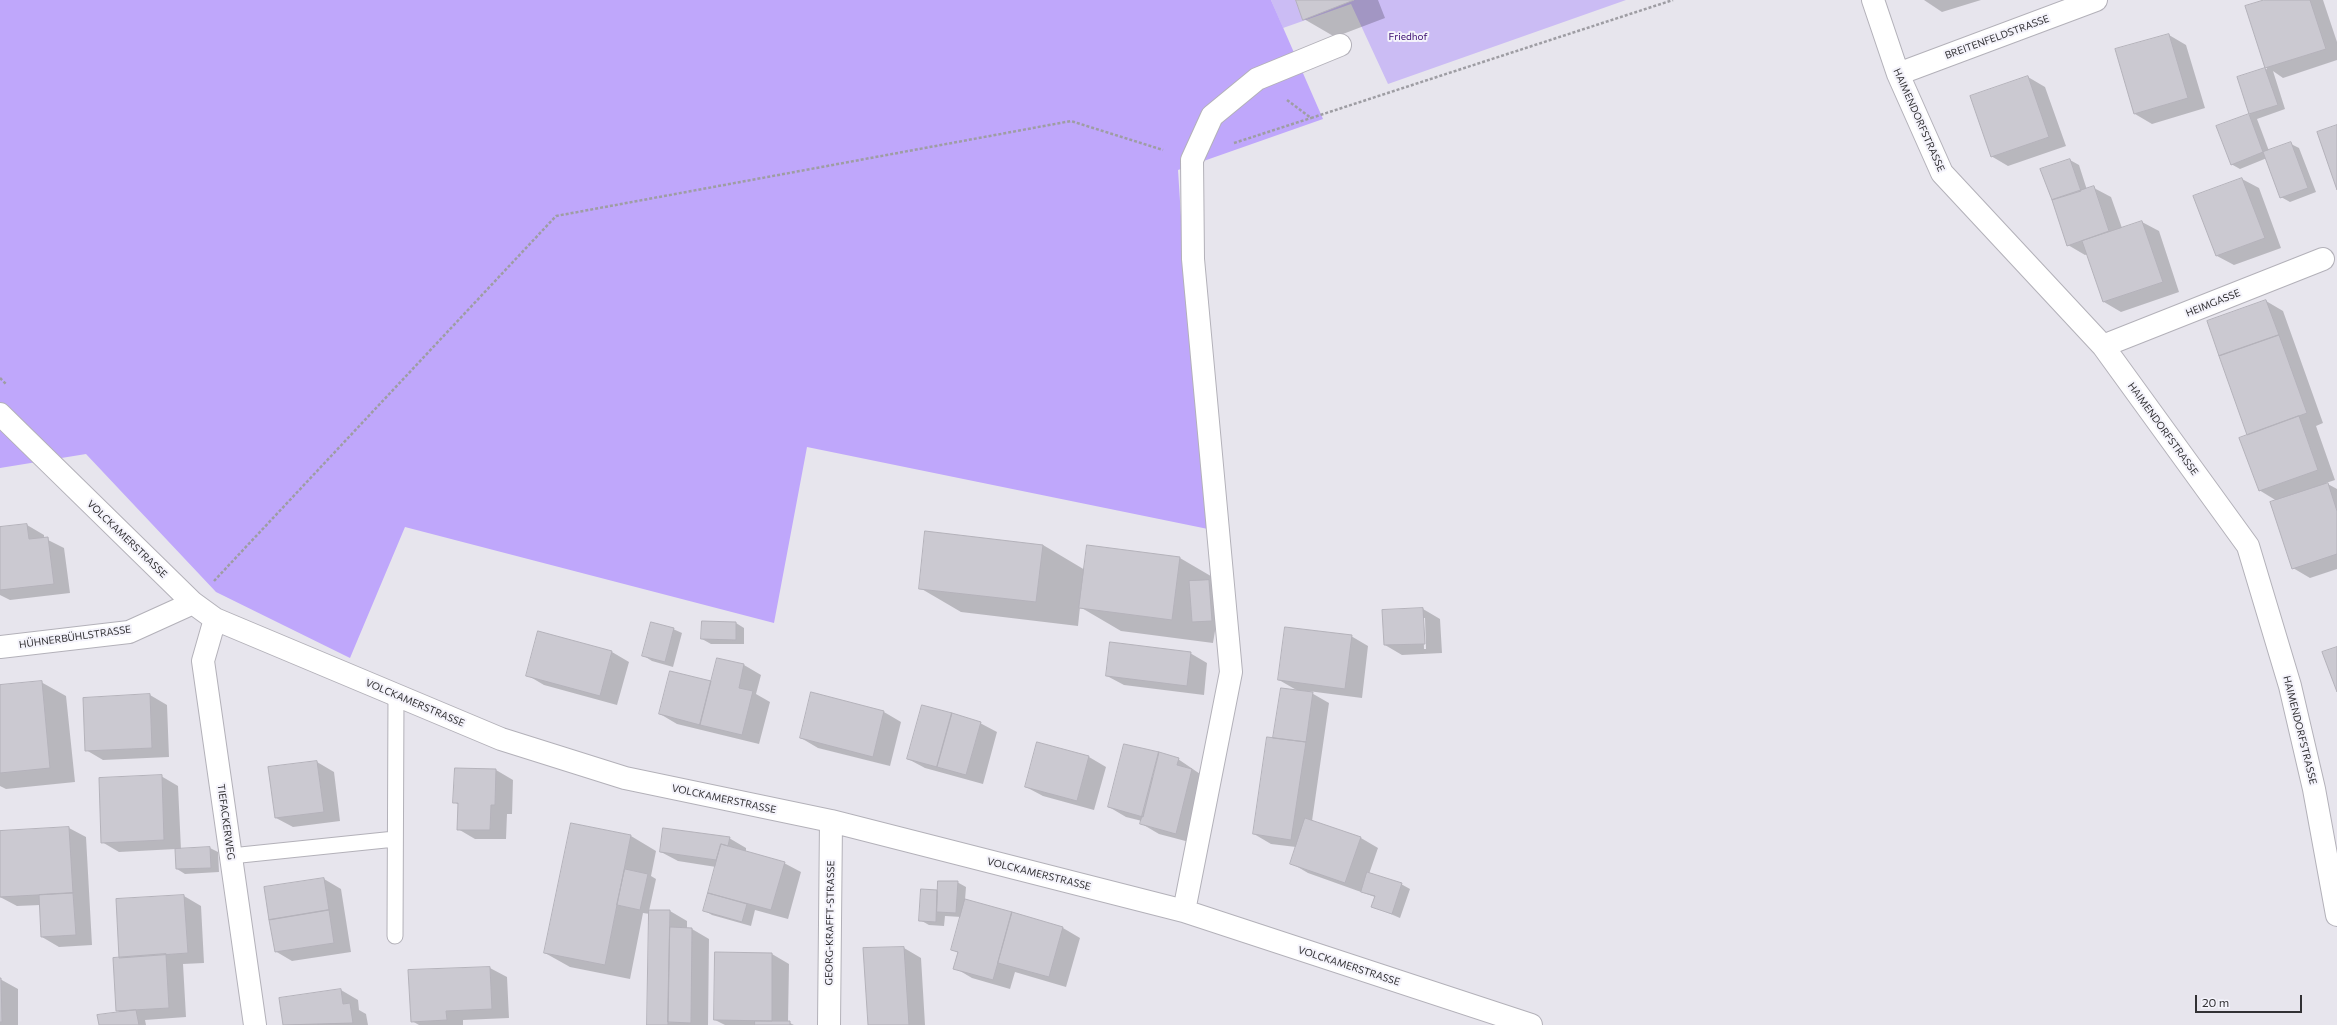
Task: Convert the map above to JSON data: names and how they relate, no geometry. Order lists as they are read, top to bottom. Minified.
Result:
{"streets":{"street":["BREITENFELDSTRASSE","HAIMENDORFSTRASSE","HEIMGASSE","VOLCKAMERSTRASSE","HÜHNERBÜHLSTRASSE","TIEFACKERWEG","GEORG-KRAFFT-STRASSE"]},"crossings":[["BREITENFELDSTRASSE","HAIMENDORFSTRASSE"],["HAIMENDORFSTRASSE","HEIMGASSE"],["VOLCKAMERSTRASSE","HÜHNERBÜHLSTRASSE"],["VOLCKAMERSTRASSE","TIEFACKERWEG"],["VOLCKAMERSTRASSE","GEORG-KRAFFT-STRASSE"]],"parks":["Friedhof"],"scale_bar":"20 m"}
